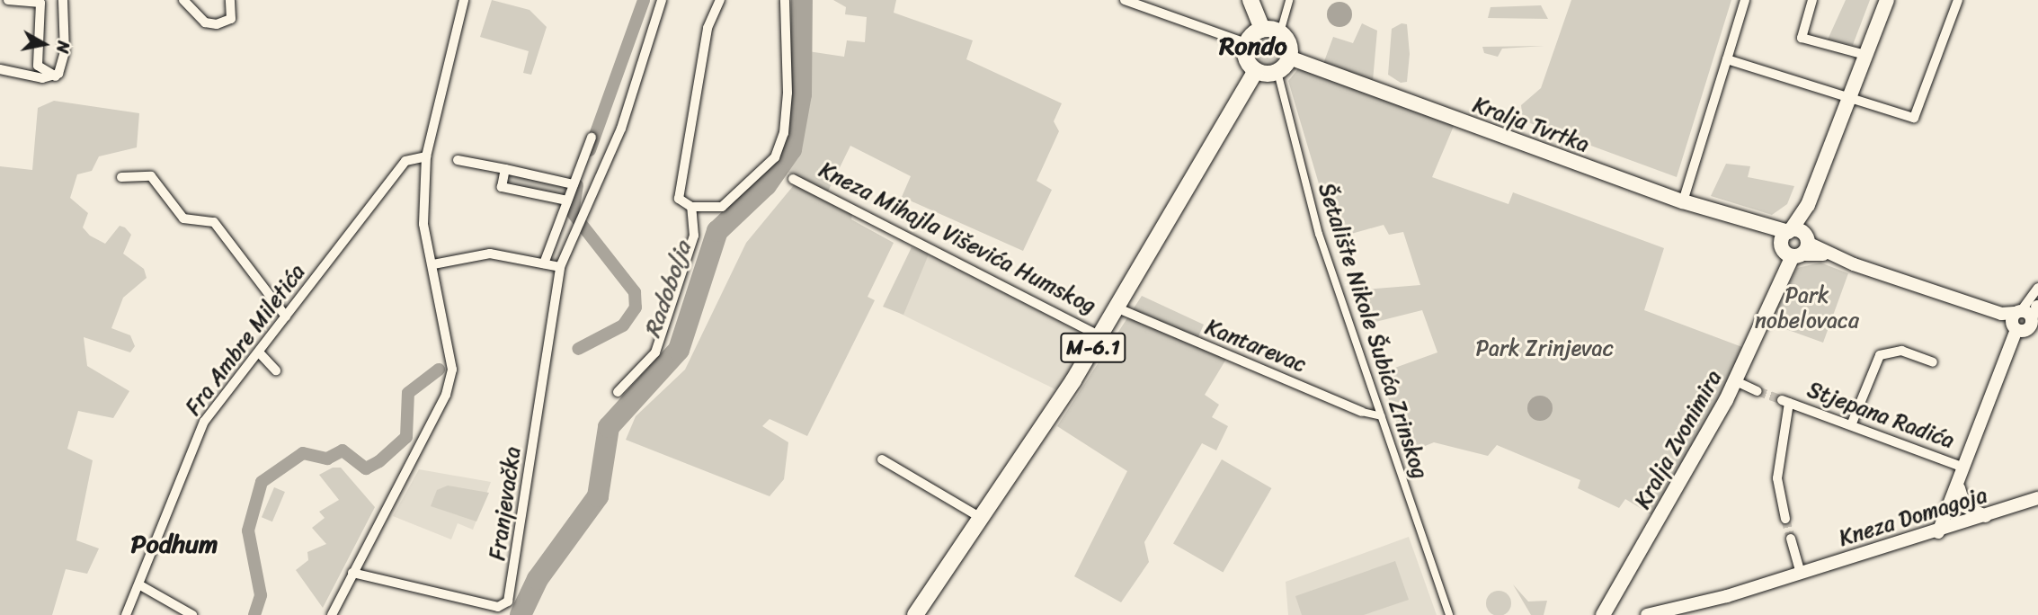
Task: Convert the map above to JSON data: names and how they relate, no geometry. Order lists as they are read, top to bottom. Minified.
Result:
{"streets":{"main road":["Kralja Tvrtka","Kneza Mihajla Viševića Humskog","M-6.1","Kralja Zvonimira"],"street":["Šetalište Nikole Šubića Zrinskog","Fra Ambre Miletića","Kantarevac","Stjepana Radića","Franjevačka","Kneza Domagoja"]},"crossings":[["Kralja Tvrtka","Kneza Mihajla Viševića Humskog"],["Kralja Tvrtka","Šetalište Nikole Šubića Zrinskog"],["Kralja Tvrtka","Kralja Zvonimira"],["Kneza Mihajla Viševića Humskog","Šetalište Nikole Šubića Zrinskog"],["Kneza Mihajla Viševića Humskog","Kantarevac"],["Šetalište Nikole Šubića Zrinskog","Kantarevac"],["Stjepana Radića","Kneza Domagoja"]],"districts":["Rondo","Podhum"],"water":["Radobolja"],"parks":["Park nobelovaca","Park Zrinjevac"],"north":"right"}
